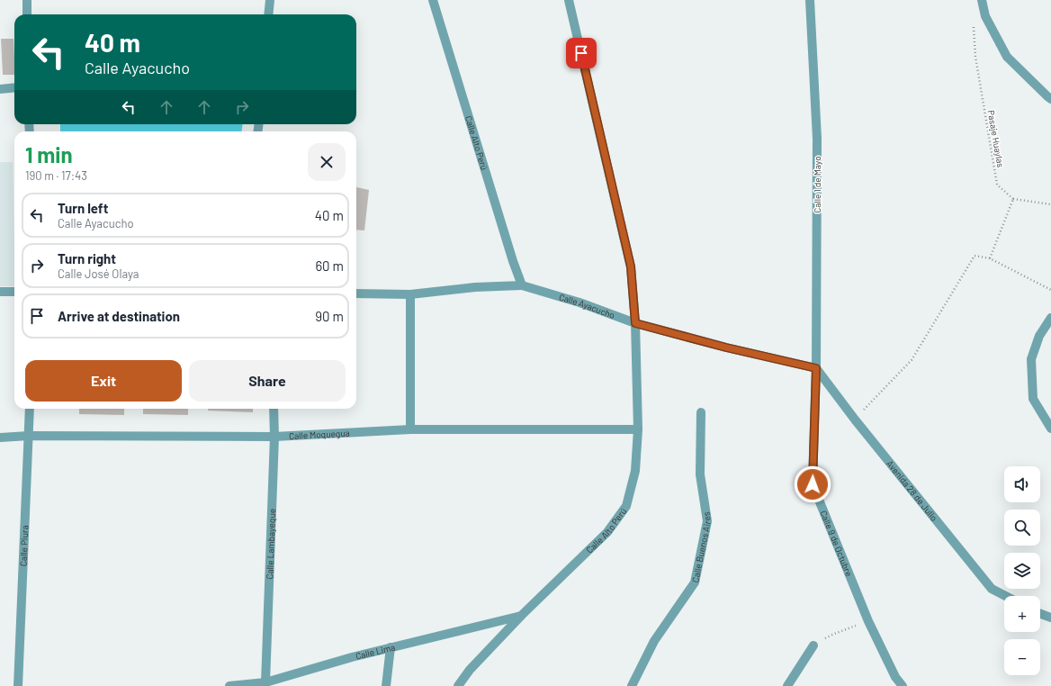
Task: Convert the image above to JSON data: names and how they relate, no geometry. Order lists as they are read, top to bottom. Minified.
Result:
{"streets":{"street":["Calle Alto Perú","Calle 1 de Mayo","Calle Ayacucho","Calle Moquegua","Avenida 28 de Julio","Calle 9 de Octubre","Calle Lambayeque","Calle Piura","Calle Buenos Aires","Calle Lima"],"path":["Pasaje Huaylas"]},"crossings":[["Calle Alto Perú","Calle Ayacucho"],["Calle Alto Perú","Calle Moquegua"],["Calle Alto Perú","Calle Lima"],["Calle 1 de Mayo","Calle Ayacucho"],["Calle 1 de Mayo","Avenida 28 de Julio"],["Calle 1 de Mayo","Calle 9 de Octubre"],["Calle Ayacucho","Avenida 28 de Julio"],["Calle Ayacucho","Calle 9 de Octubre"],["Calle Moquegua","Calle Lambayeque"],["Calle Moquegua","Calle Piura"],["Avenida 28 de Julio","Calle 9 de Octubre"],["Calle Lambayeque","Calle Lima"]],"page":{"turn":["40 m","Calle Ayacucho"],"heading":["1 min","190 m · 17:43"],"list":[{"name":"Turn left","note":"Calle Ayacucho","value":"40 m"},{"name":"Turn right","note":"Calle José Olaya","value":"60 m"},{"name":"Arrive at destination","value":"90 m"}],"buttons":["Exit","Share"],"map_buttons":["+","−"]}}
